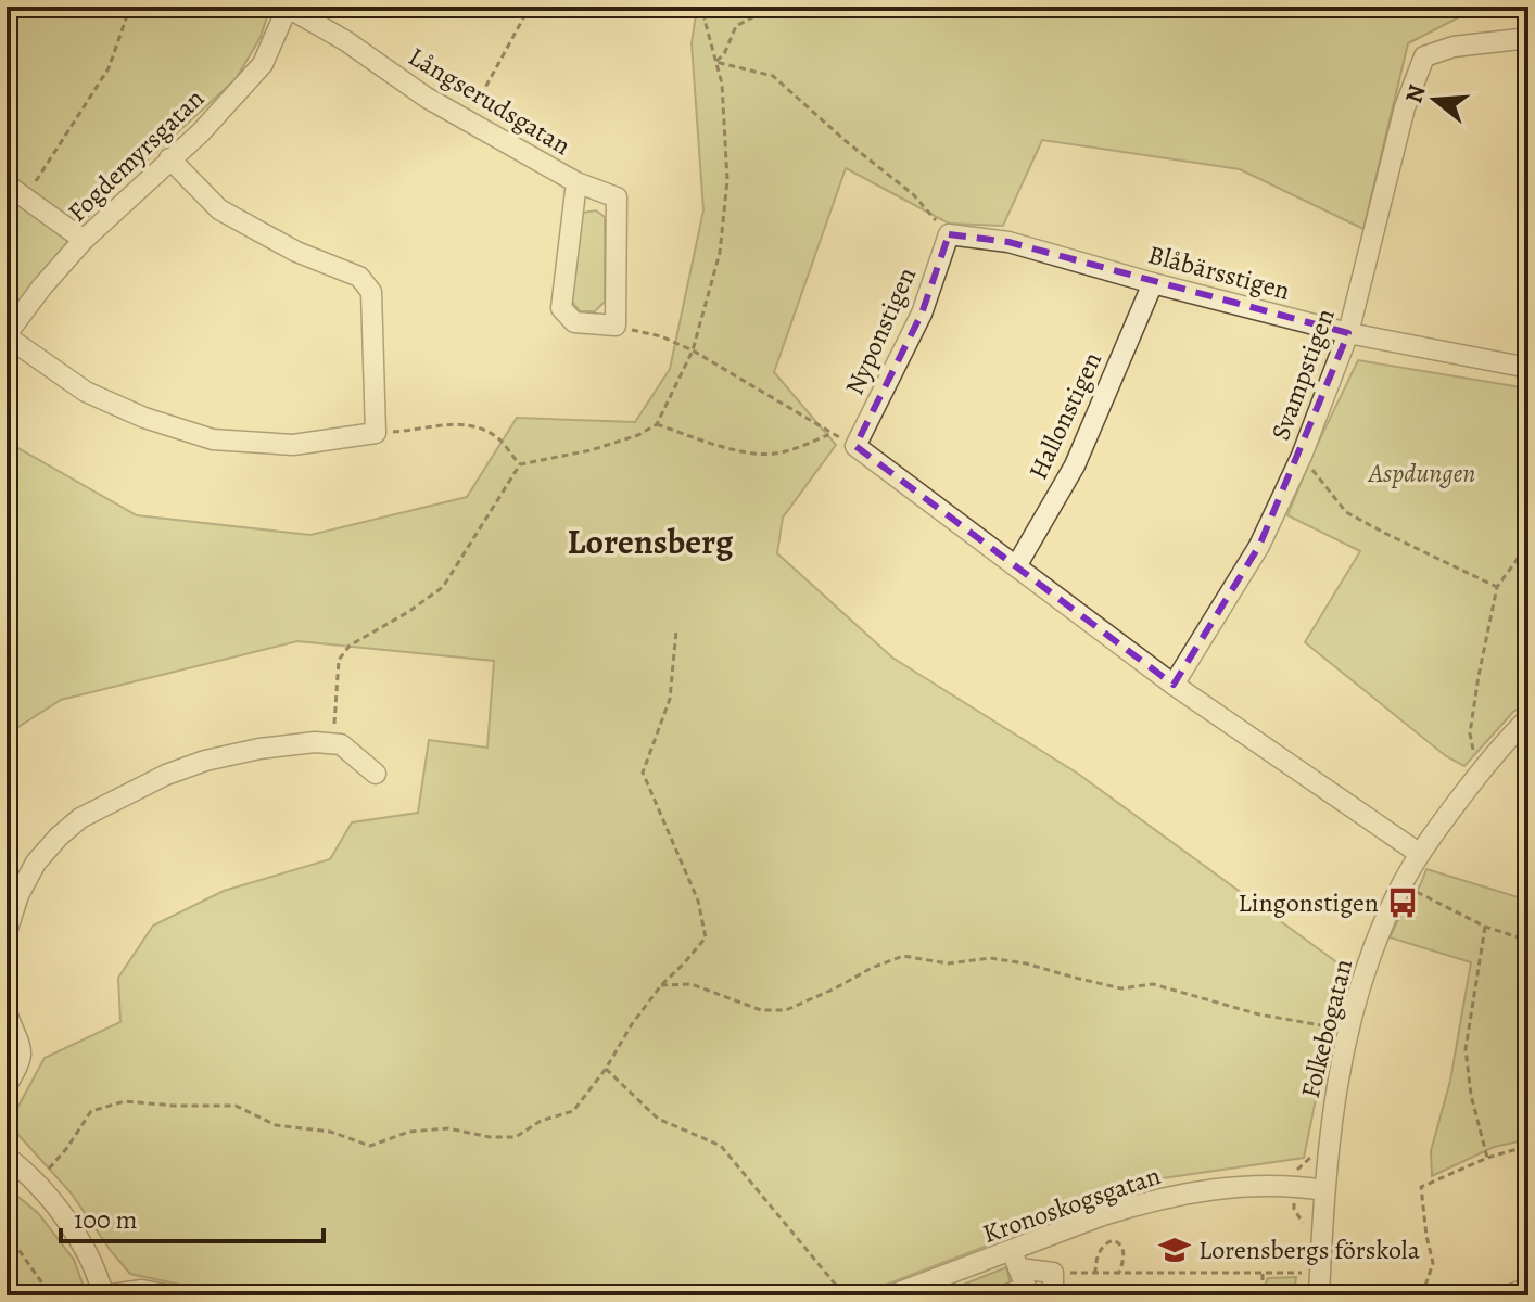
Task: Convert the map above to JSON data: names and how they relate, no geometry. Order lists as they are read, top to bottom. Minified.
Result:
{"streets":{"street":["Långserudsgatan","Fogdemyrsgatan","Blåbärsstigen","Nyponstigen","Svampstigen","Hallonstigen","Folkebogatan","Kronoskogsgatan"]},"crossings":[["Långserudsgatan","Fogdemyrsgatan"],["Blåbärsstigen","Nyponstigen"],["Blåbärsstigen","Svampstigen"],["Blåbärsstigen","Hallonstigen"],["Folkebogatan","Kronoskogsgatan"]],"districts":["Lorensberg"],"parks":["Aspdungen"],"places":{"bus stop":["Lingonstigen"],"school or university":["Lorensbergs förskola"]},"scale_bar":"100 m","north":"left"}
